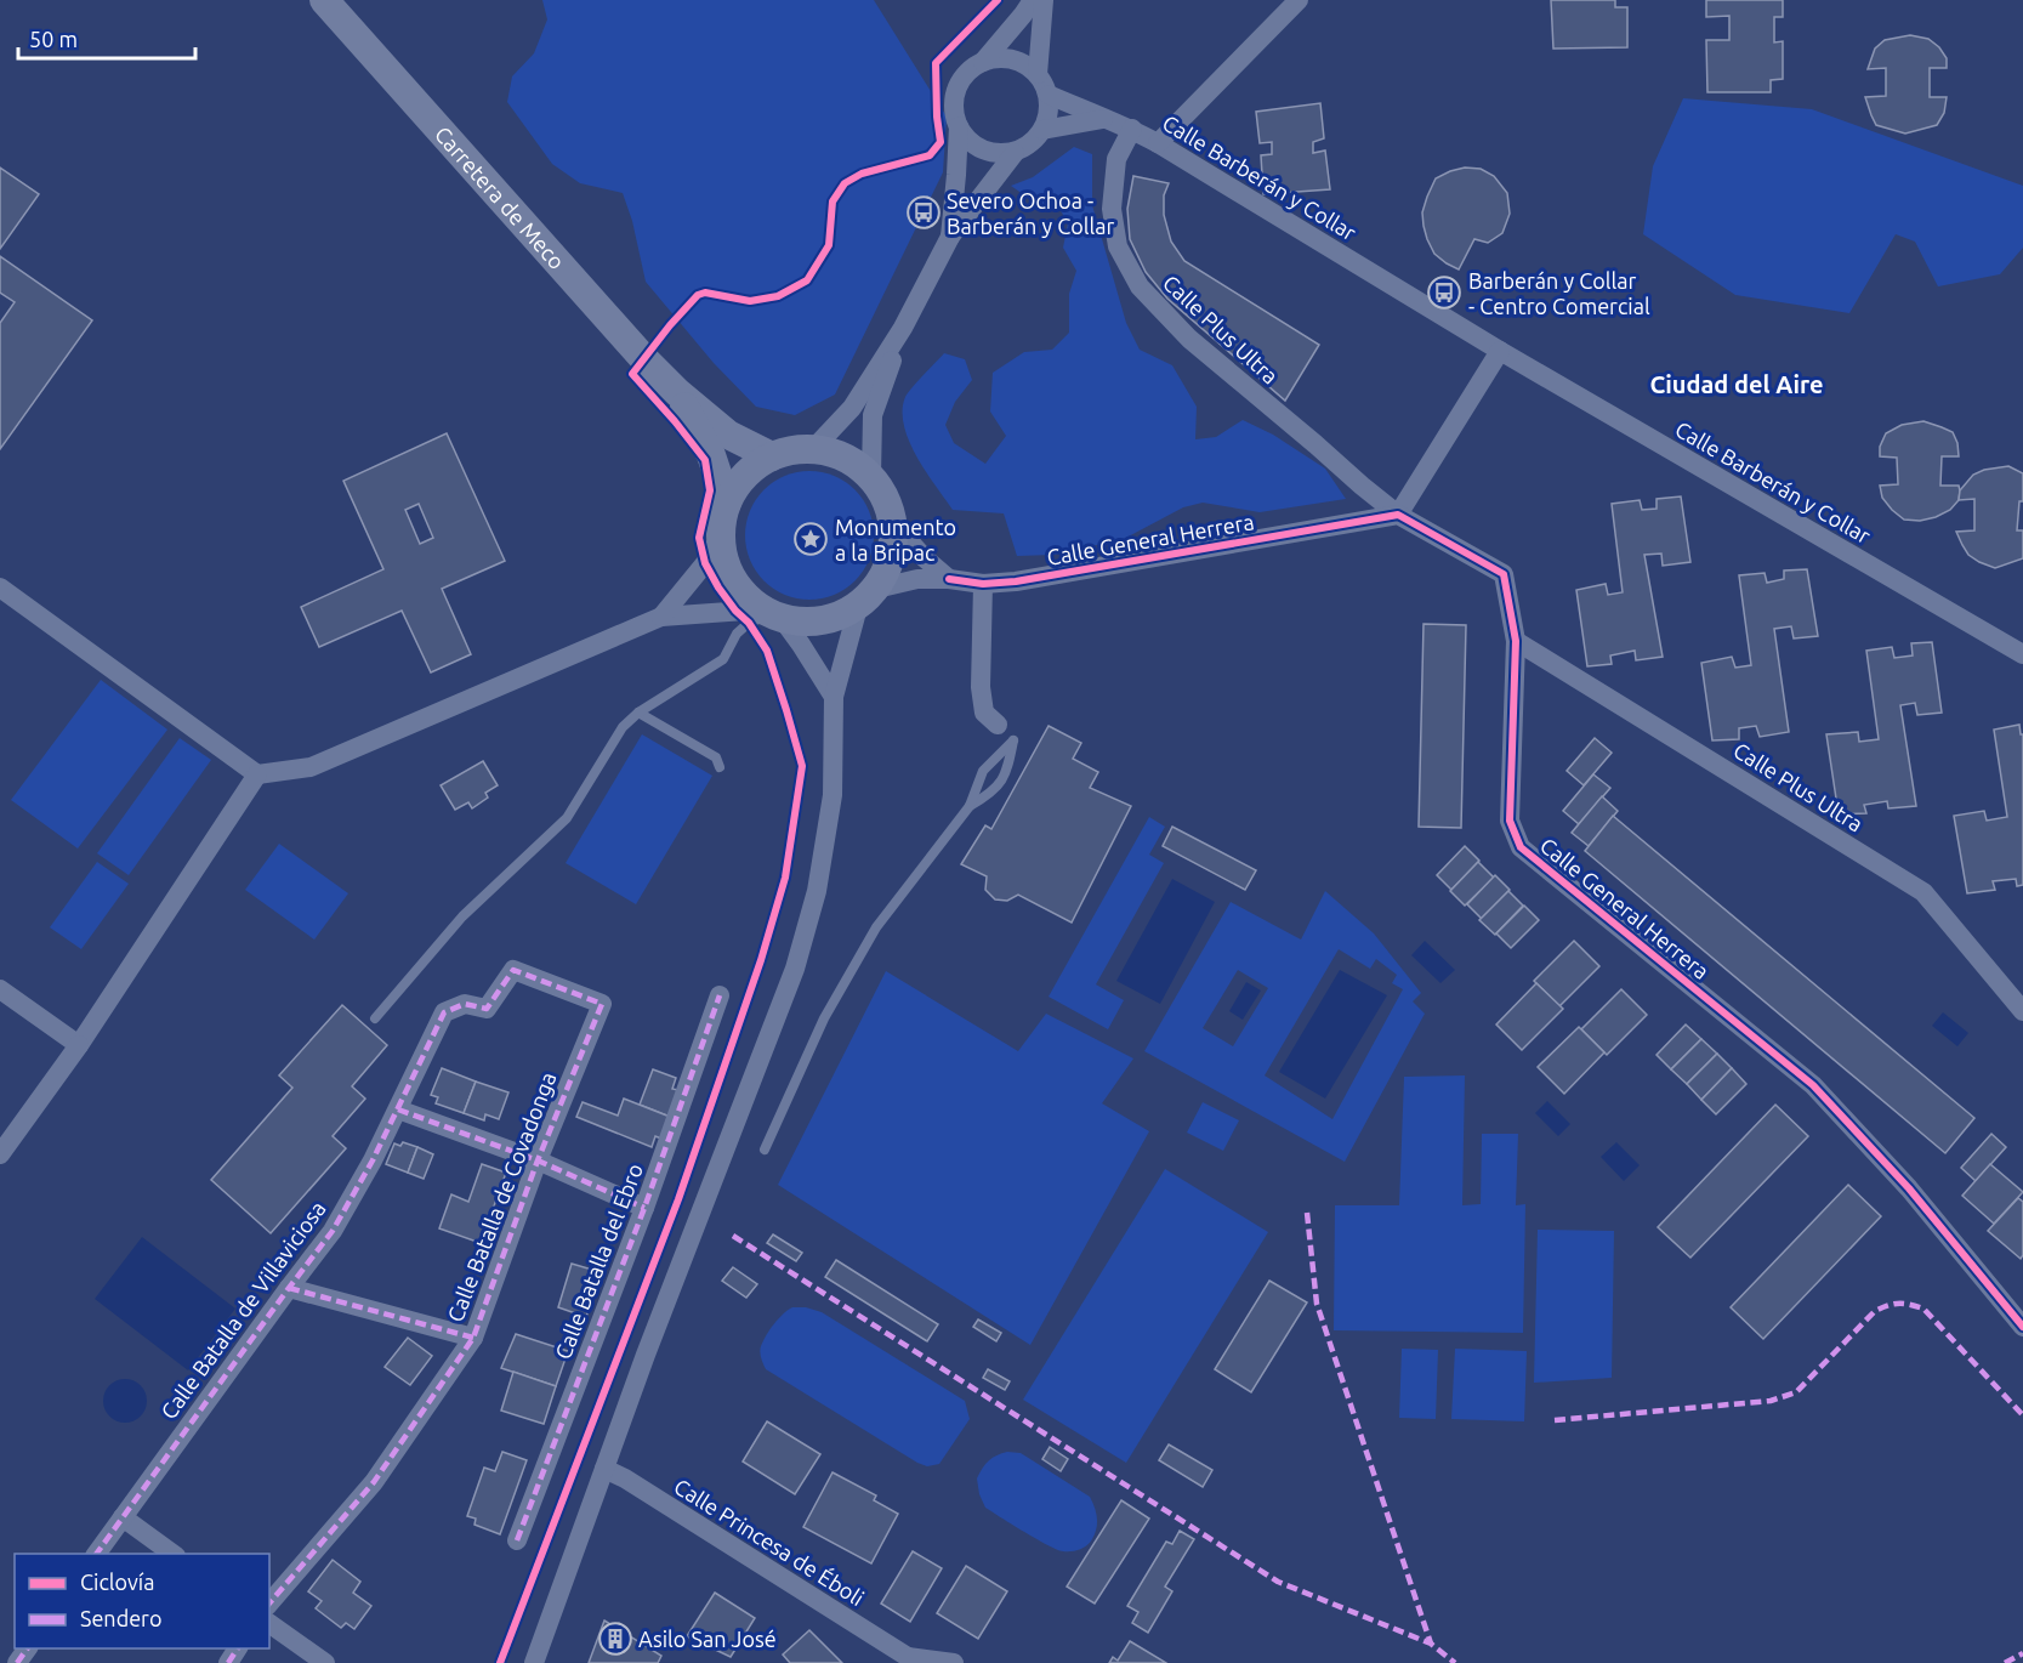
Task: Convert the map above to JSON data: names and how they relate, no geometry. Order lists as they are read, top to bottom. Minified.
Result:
{"streets":{"street":["Calle Barberán y Collar","Carretera de Meco","Calle Plus Ultra","Calle General Herrera","Calle Batalla de Covadonga","Calle Batalla del Ebro","Calle Batalla de Villaviciosa","Calle Princesa de Éboli"]},"crossings":[["Calle Barberán y Collar","Calle Plus Ultra"],["Calle Plus Ultra","Calle General Herrera"],["Calle Batalla de Covadonga","Calle Batalla de Villaviciosa"]],"districts":["Ciudad del Aire"],"places":{"bus stop":["Severo Ochoa - Barberán y Collar","Barberán y Collar - Centro Comercial"],"place":["Monumento a la Bripac"],"building":["Asilo San José"]},"legend":["Ciclovía","Sendero"],"scale_bar":"50 m"}
